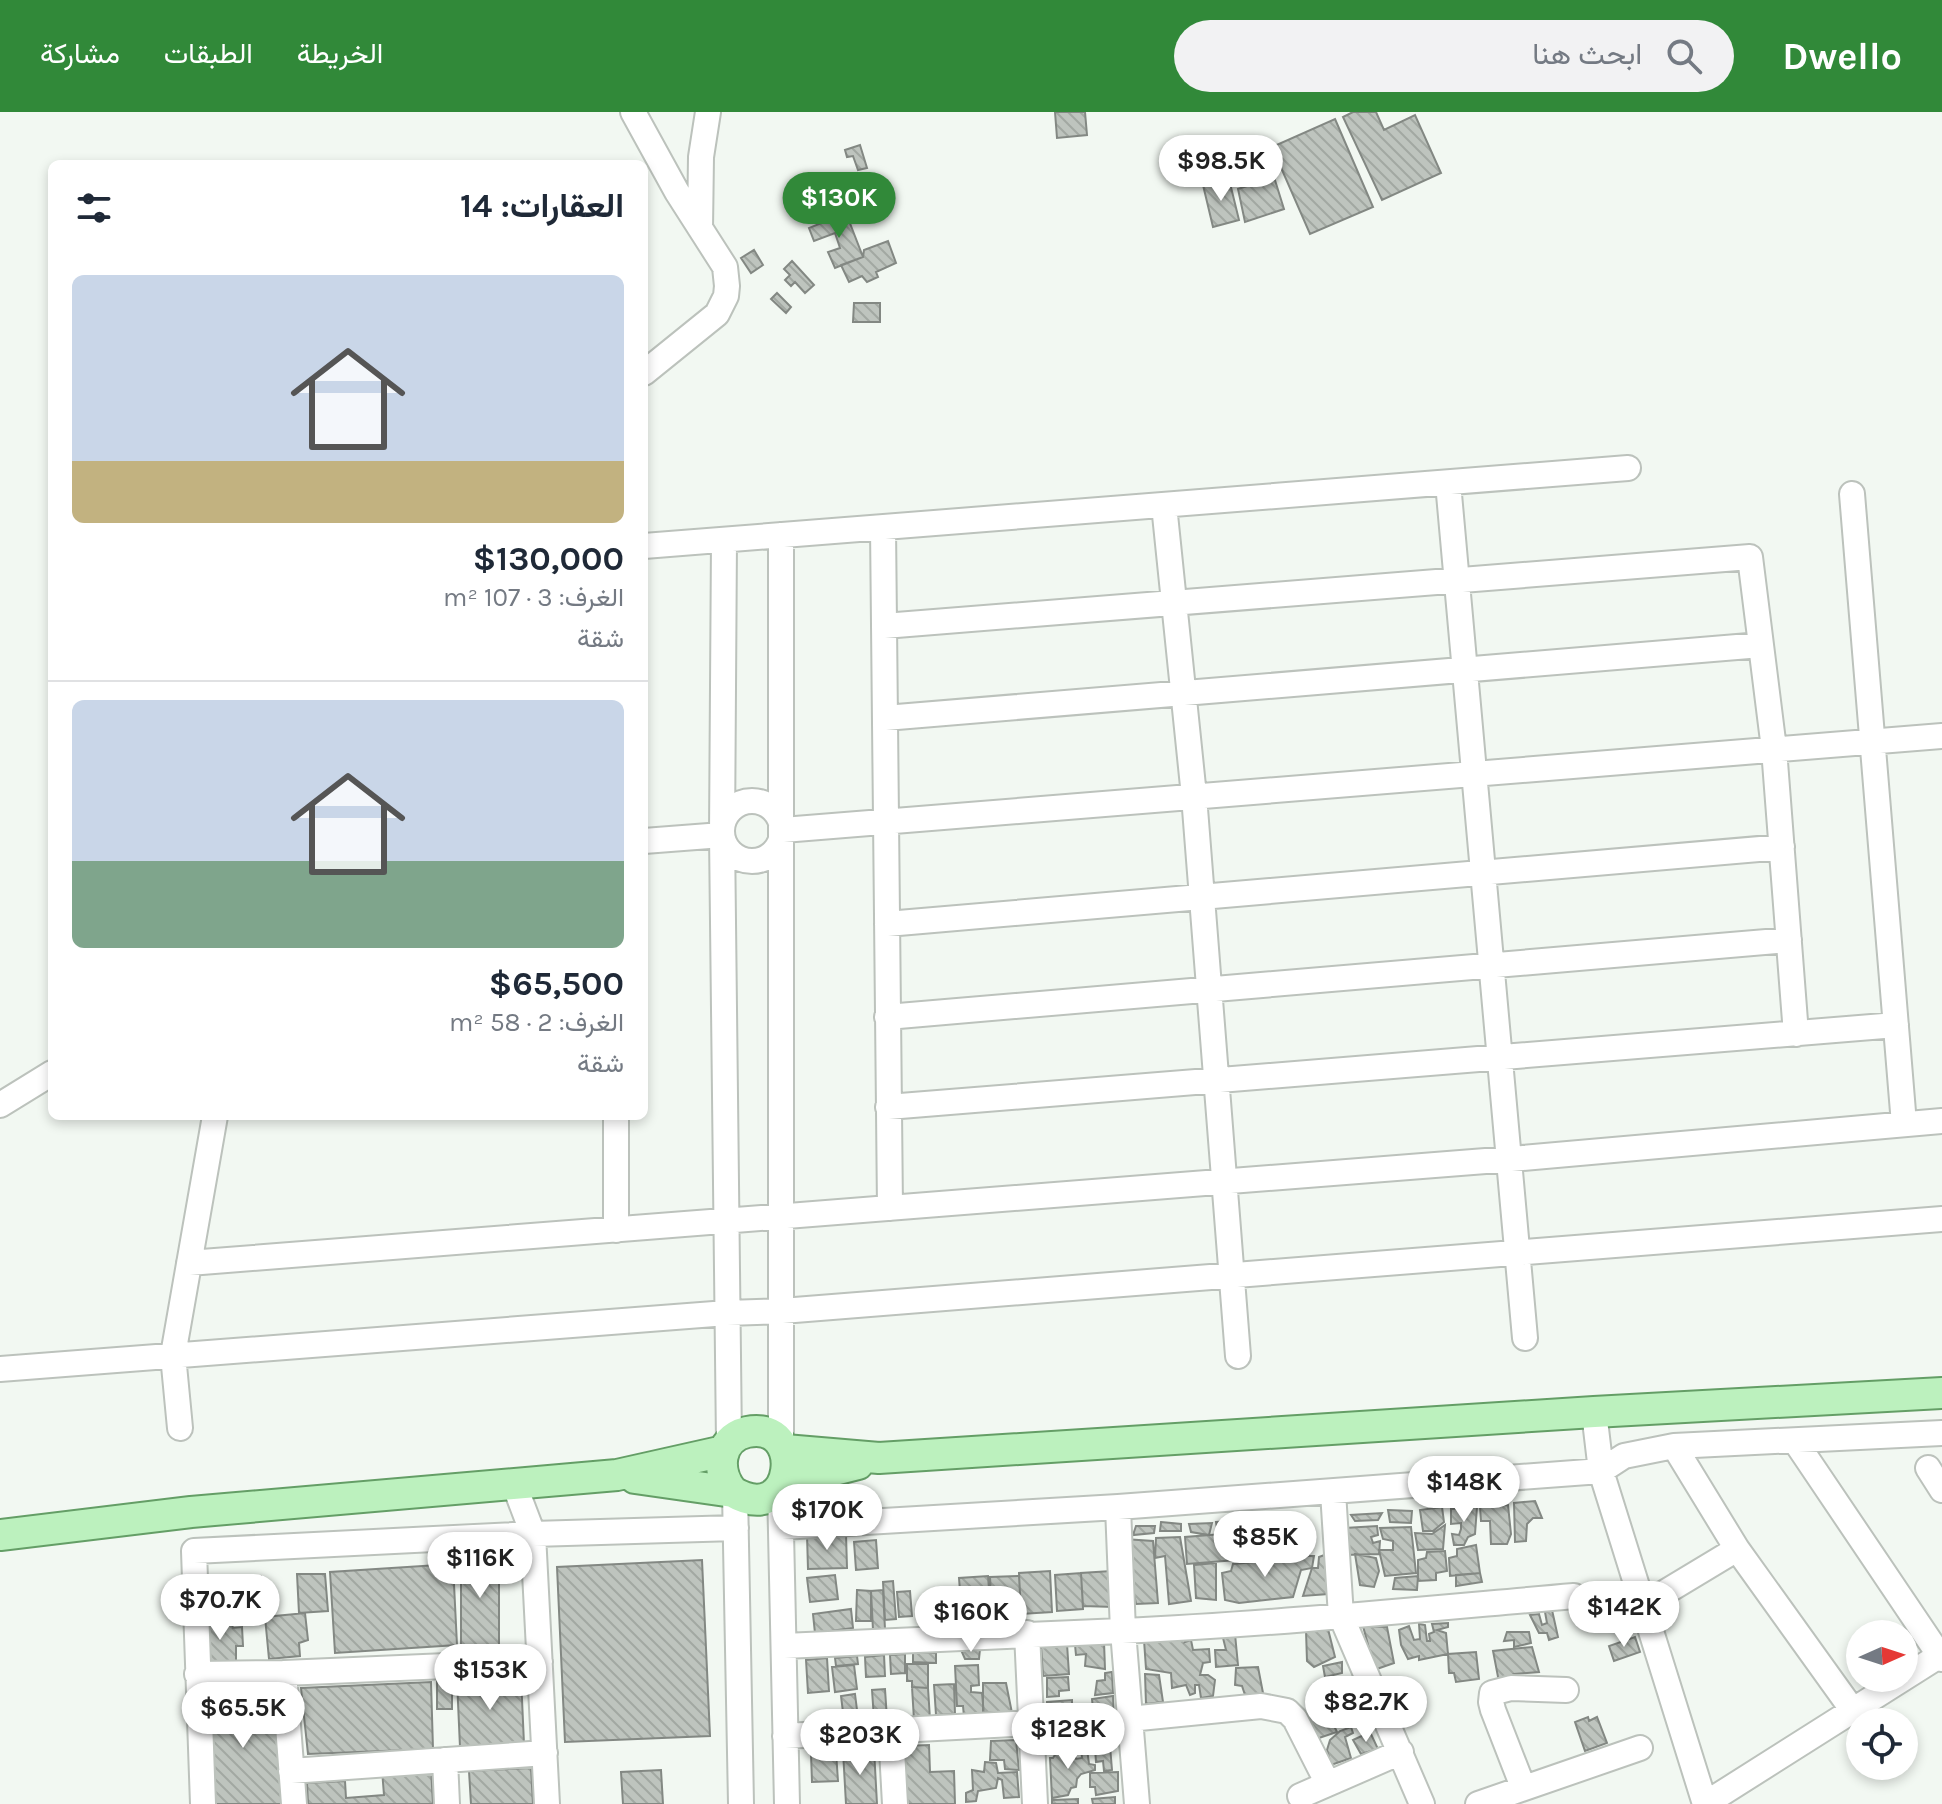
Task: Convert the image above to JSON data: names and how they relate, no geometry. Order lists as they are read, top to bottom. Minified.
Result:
{"north":"right","page":{"header":"Dwello","search":"ابحث هنا","nav":["الخريطة","الطبقات","مشاركة"],"price":["$98.5K","$130K","$148K","$170K","$85K","$116K","$70.7K","$142K","$160K","$153K","$82.7K","$65.5K","$128K","$203K"],"heading":"العقارات: 14","list":[{"name":"$130,000","note":"الغرف: 3 · 107 m² · شقة"},{"name":"$65,500","note":"الغرف: 2 · 58 m² · شقة"}]}}
